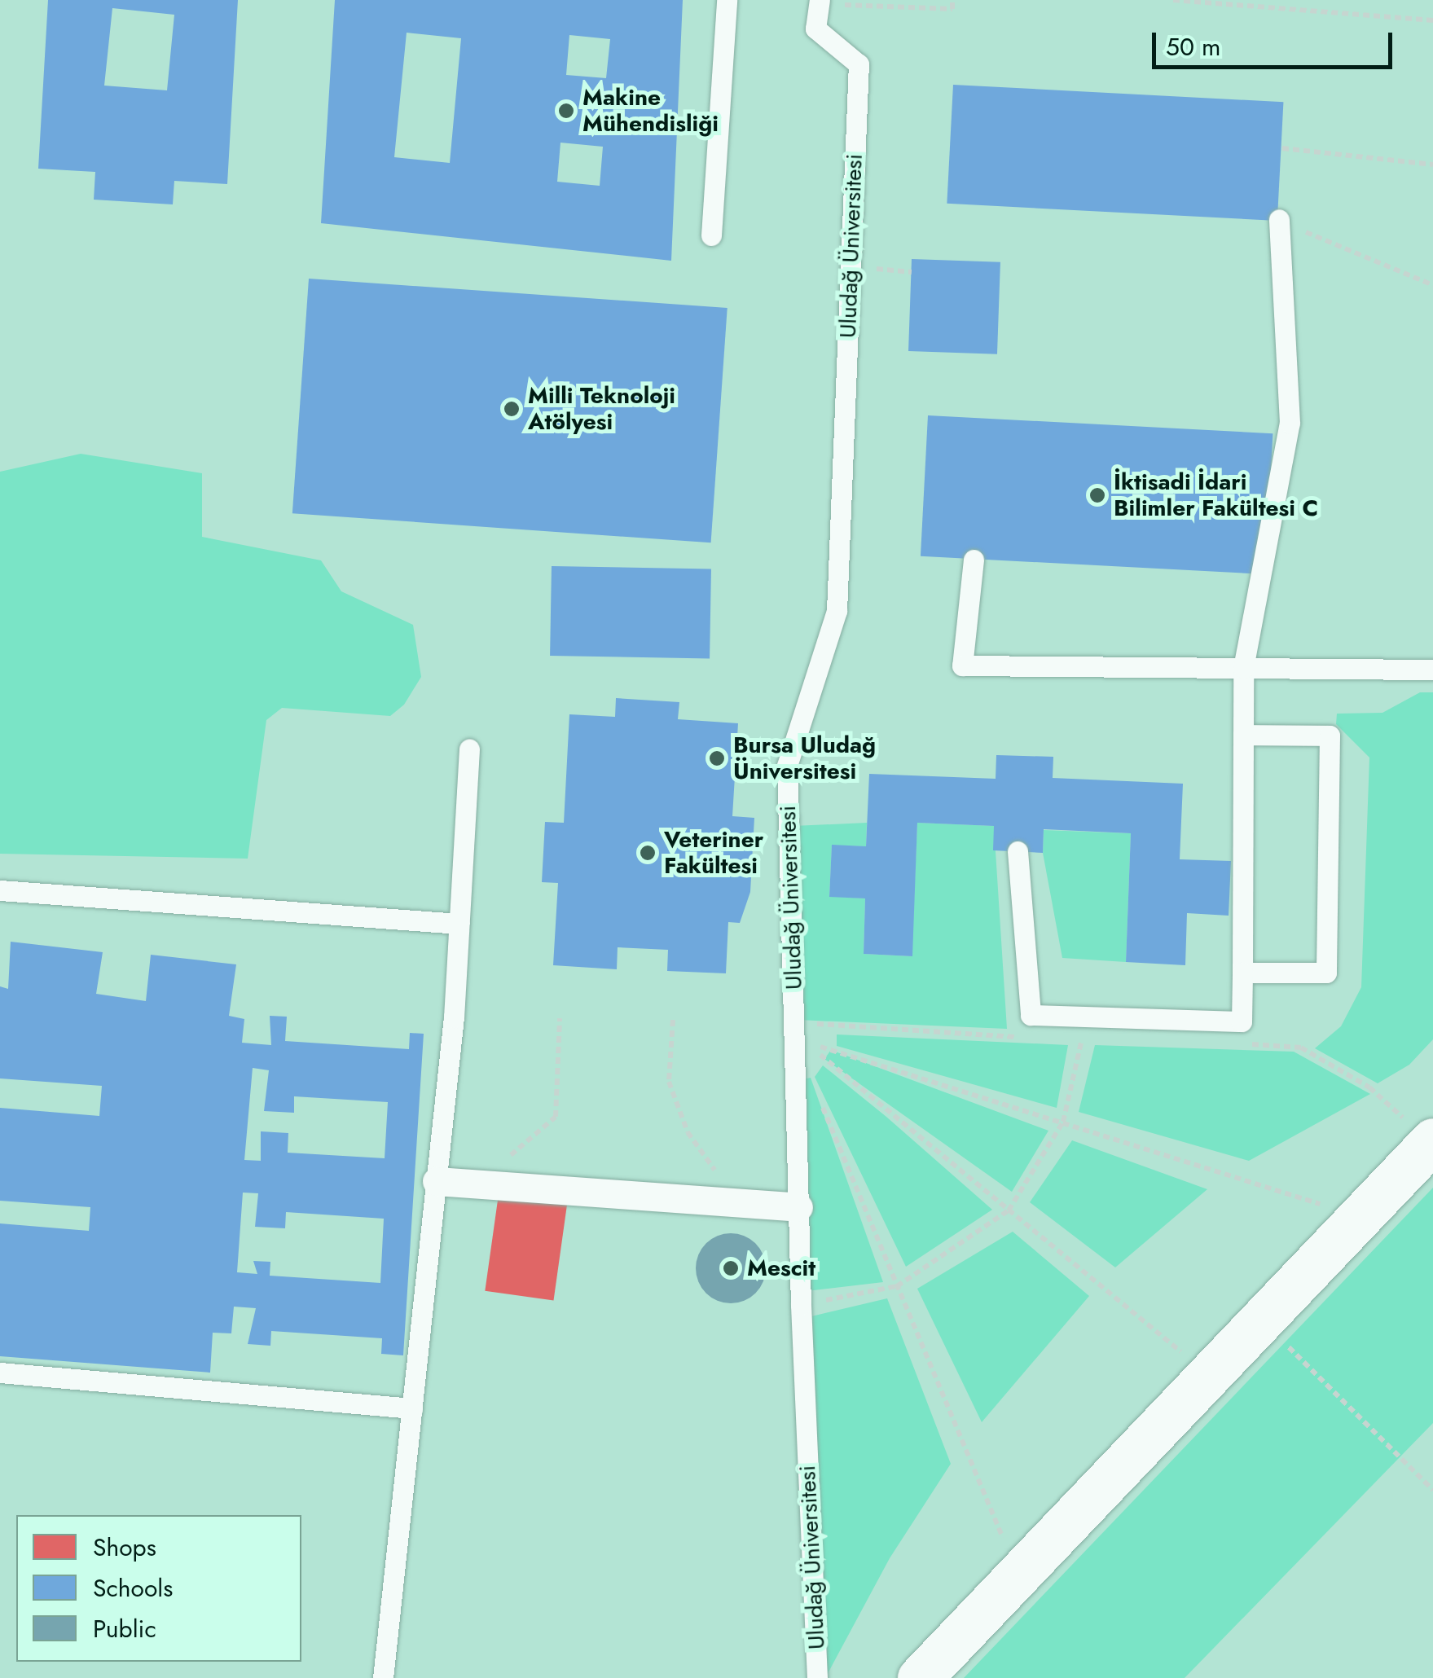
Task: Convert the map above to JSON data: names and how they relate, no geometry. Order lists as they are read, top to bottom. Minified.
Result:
{"streets":{"lane":["Uludağ Üniversitesi"]},"places":["Makine Mühendisliği","Milli Teknoloji Atölyesi","İktisadi İdari Bilimler Fakültesi C","Bursa Uludağ Üniversitesi","Veteriner Fakültesi","Mescit"],"legend":["Shops","Schools","Public"],"scale_bar":"50 m"}
